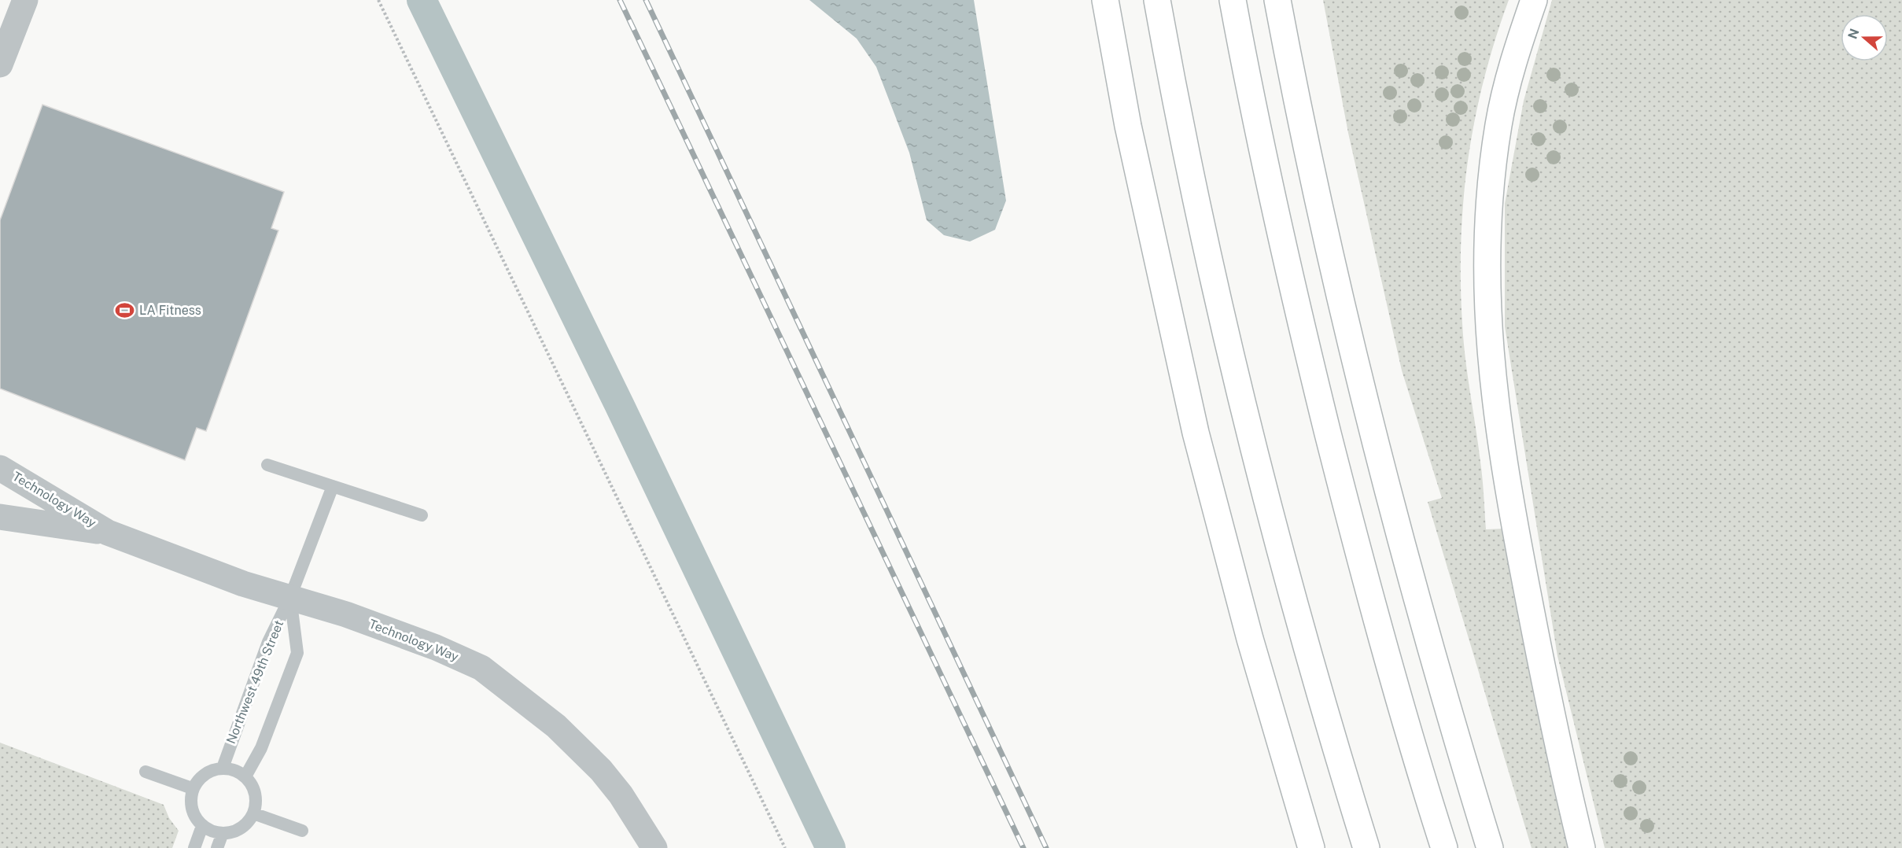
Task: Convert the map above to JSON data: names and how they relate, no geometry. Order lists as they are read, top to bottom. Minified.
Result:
{"streets":{"street":["Technology Way"],"lane":["Northwest 49th Street"]},"crossings":[["Technology Way","Northwest 49th Street"]],"places":{"sports":["LA Fitness"]},"north":"left"}
